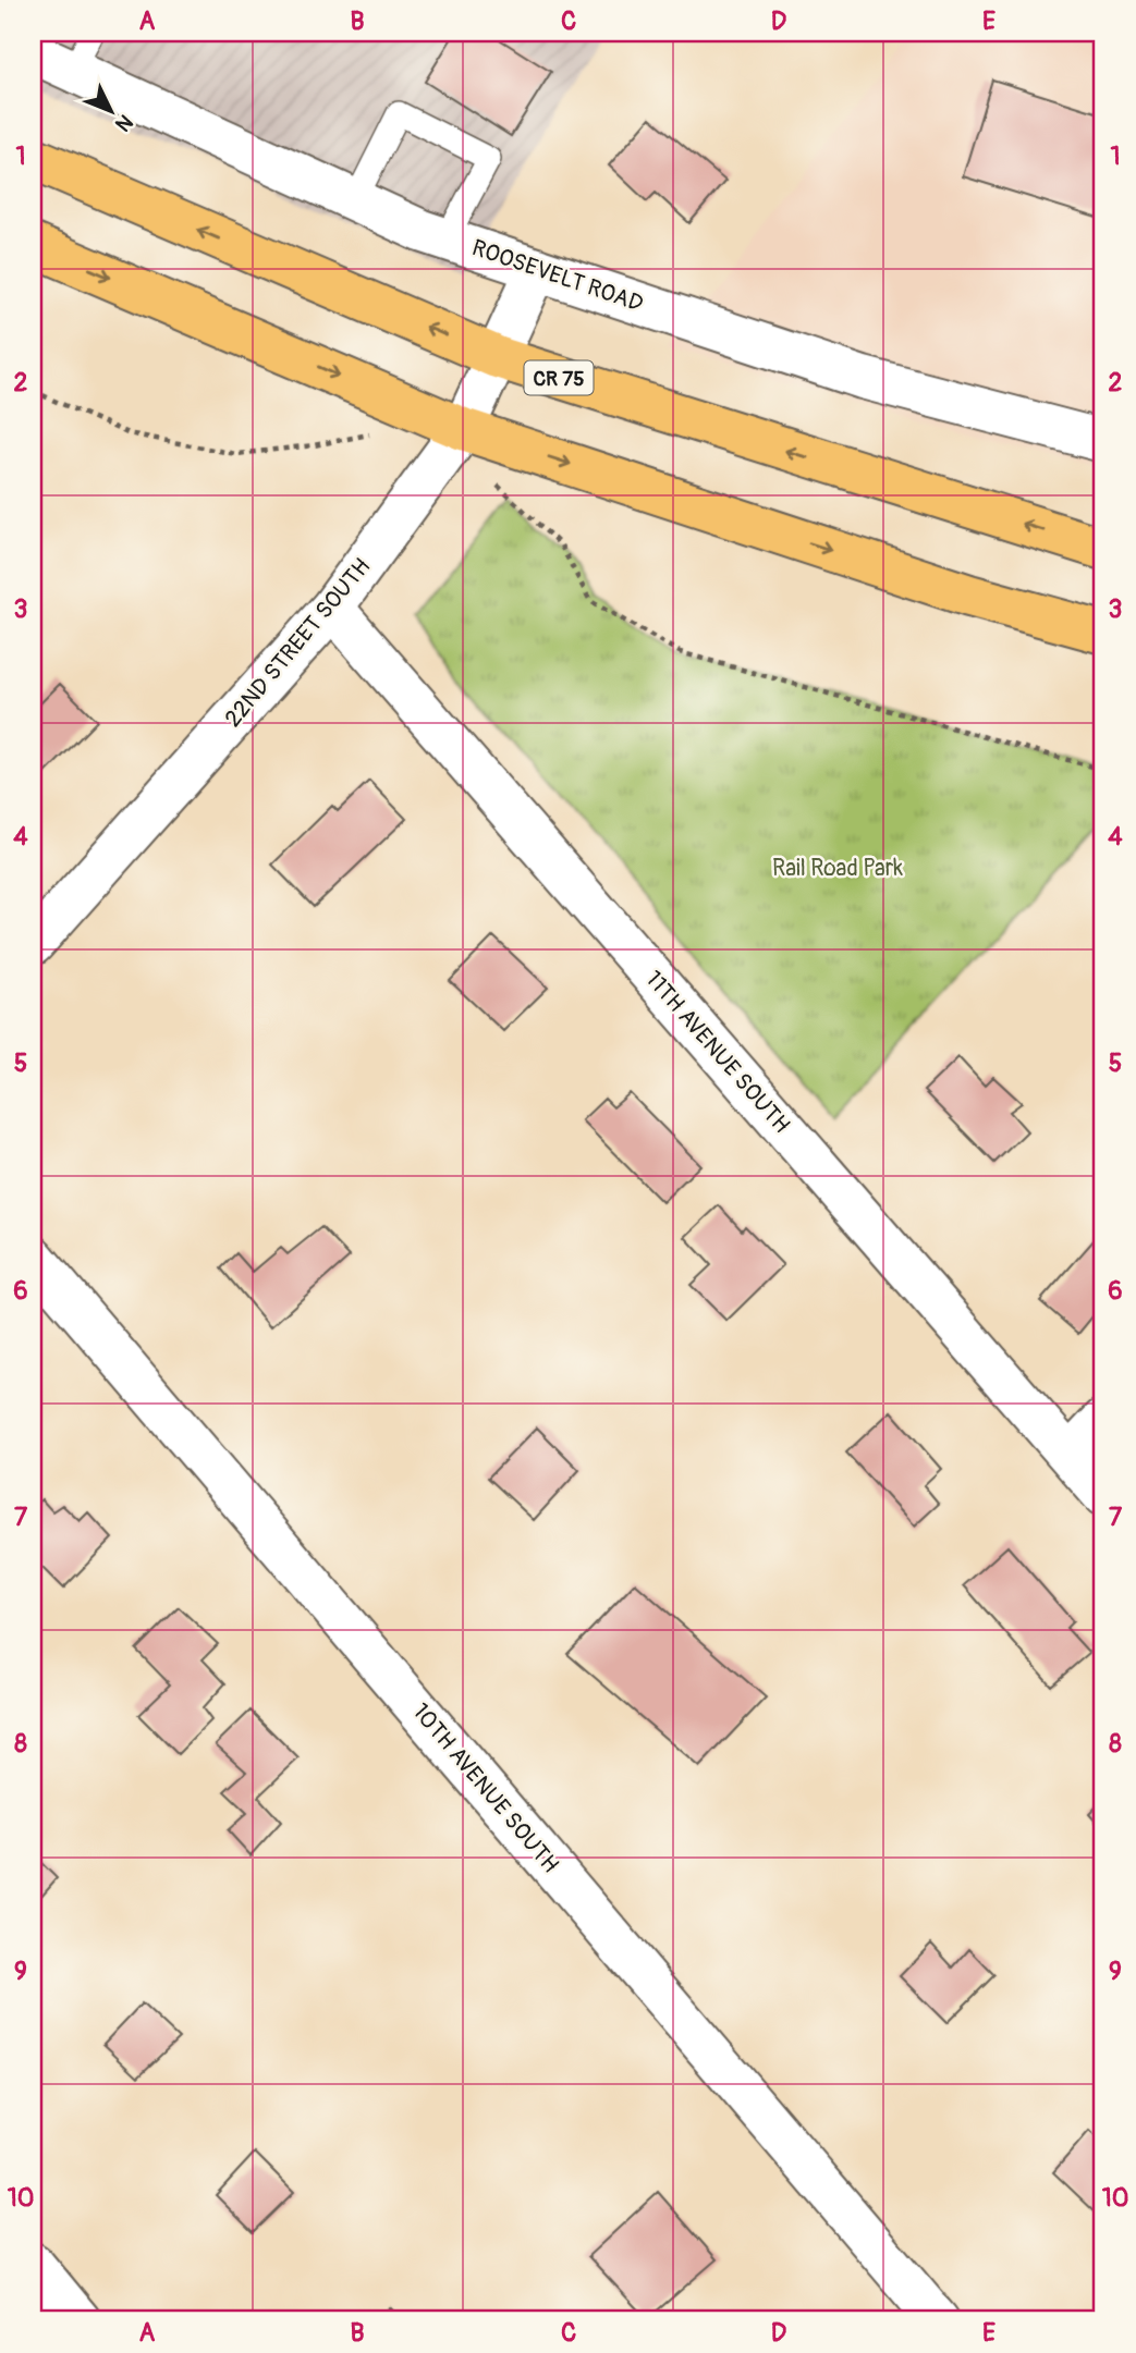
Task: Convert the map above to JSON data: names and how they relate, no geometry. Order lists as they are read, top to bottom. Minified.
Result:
{"streets":{"main road":["CR 75"],"street":["ROOSEVELT ROAD","22ND STREET SOUTH","11TH AVENUE SOUTH","10TH AVENUE SOUTH"]},"crossings":[["ROOSEVELT ROAD","22ND STREET SOUTH"],["CR 75","22ND STREET SOUTH"],["22ND STREET SOUTH","11TH AVENUE SOUTH"]],"parks":["Rail Road Park"],"north":"bottom right","grid":{"columns":["A","B","C","D","E"],"rows":["1","2","3","4","5","6","7","8","9","10"]}}
